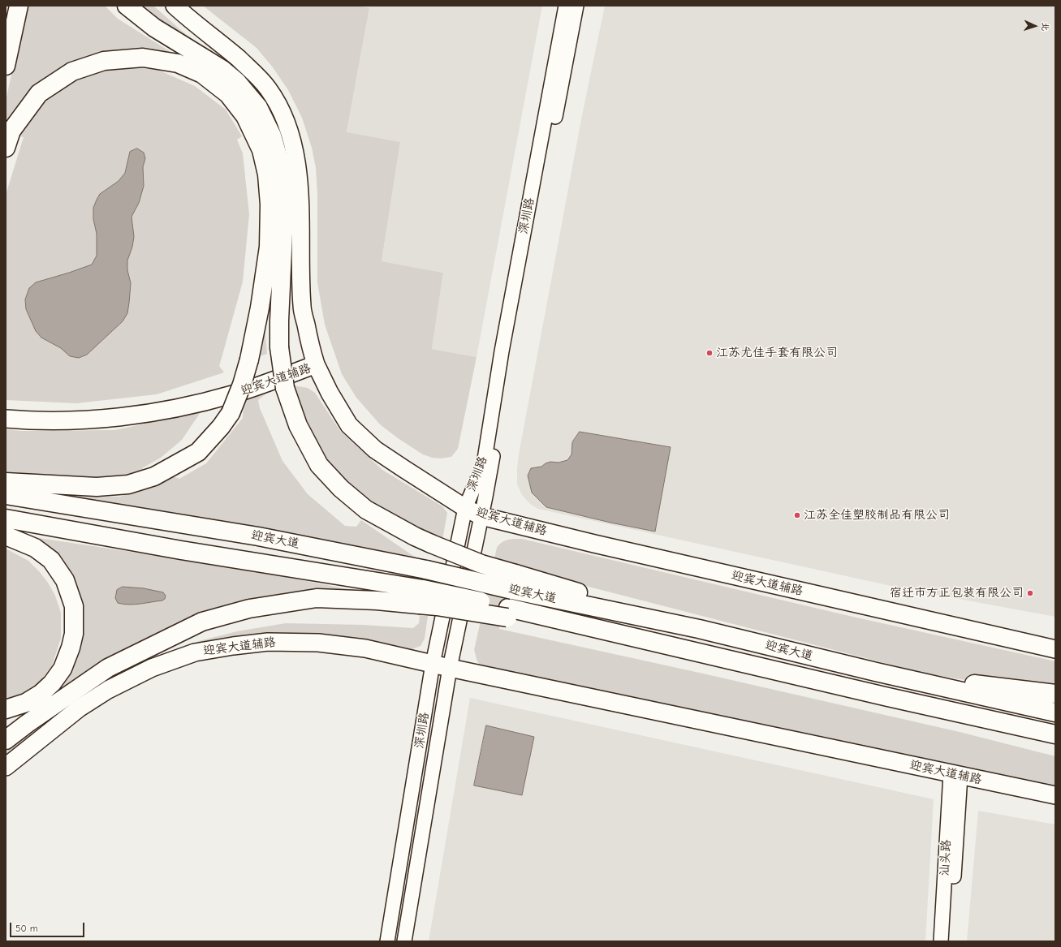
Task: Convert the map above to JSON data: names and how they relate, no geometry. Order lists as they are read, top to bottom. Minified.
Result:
{"streets":{"highway":["迎宾大道"],"main road":["迎宾大道辅路"],"street":["深圳路","汕头路"]},"crossings":[["深圳路","迎宾大道辅路"],["迎宾大道辅路","汕头路"]],"places":["江苏尤佳手套有限公司","江苏全佳塑胶制品有限公司","宿迁市方正包装有限公司"],"scale_bar":"50 m","north":"right"}
